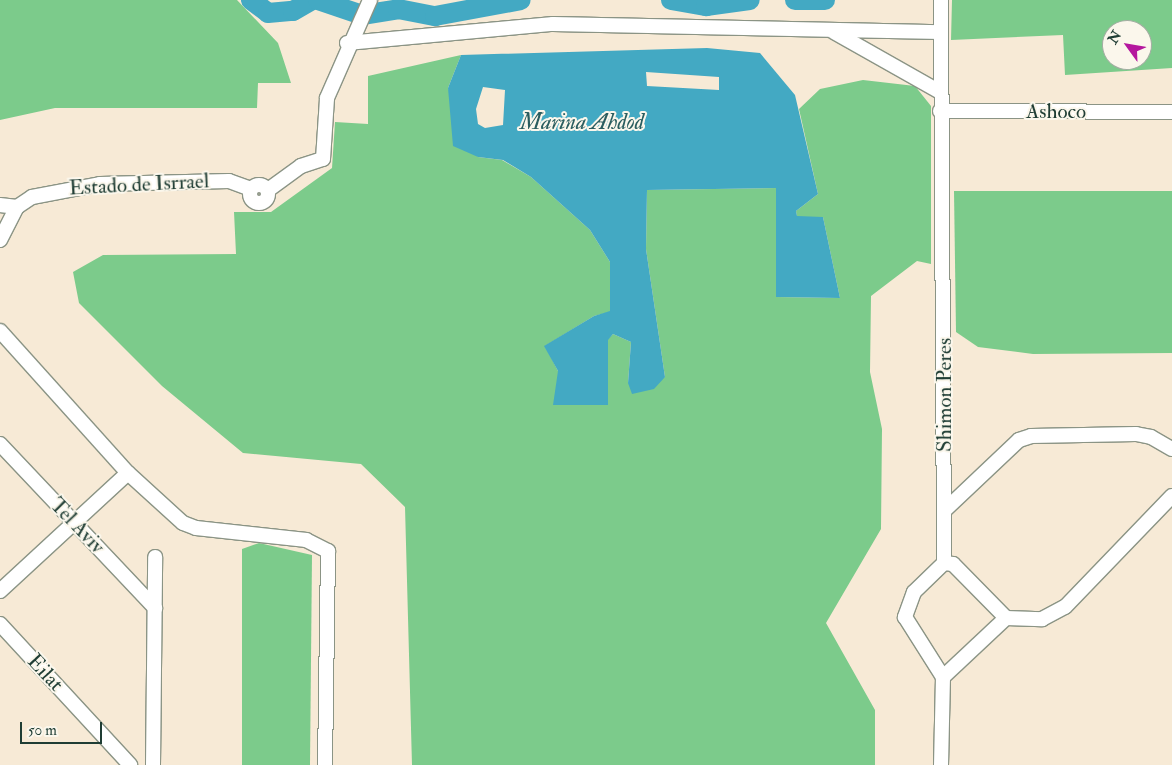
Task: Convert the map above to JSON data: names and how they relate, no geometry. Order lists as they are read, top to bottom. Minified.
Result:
{"streets":{"street":["Ashoco","Estado de Isrrael","Shimon Peres","Tel Aviv","Eilat"]},"crossings":[["Ashoco","Shimon Peres"]],"water":["Marina Ahdod"],"scale_bar":"50 m","north":"top left"}
